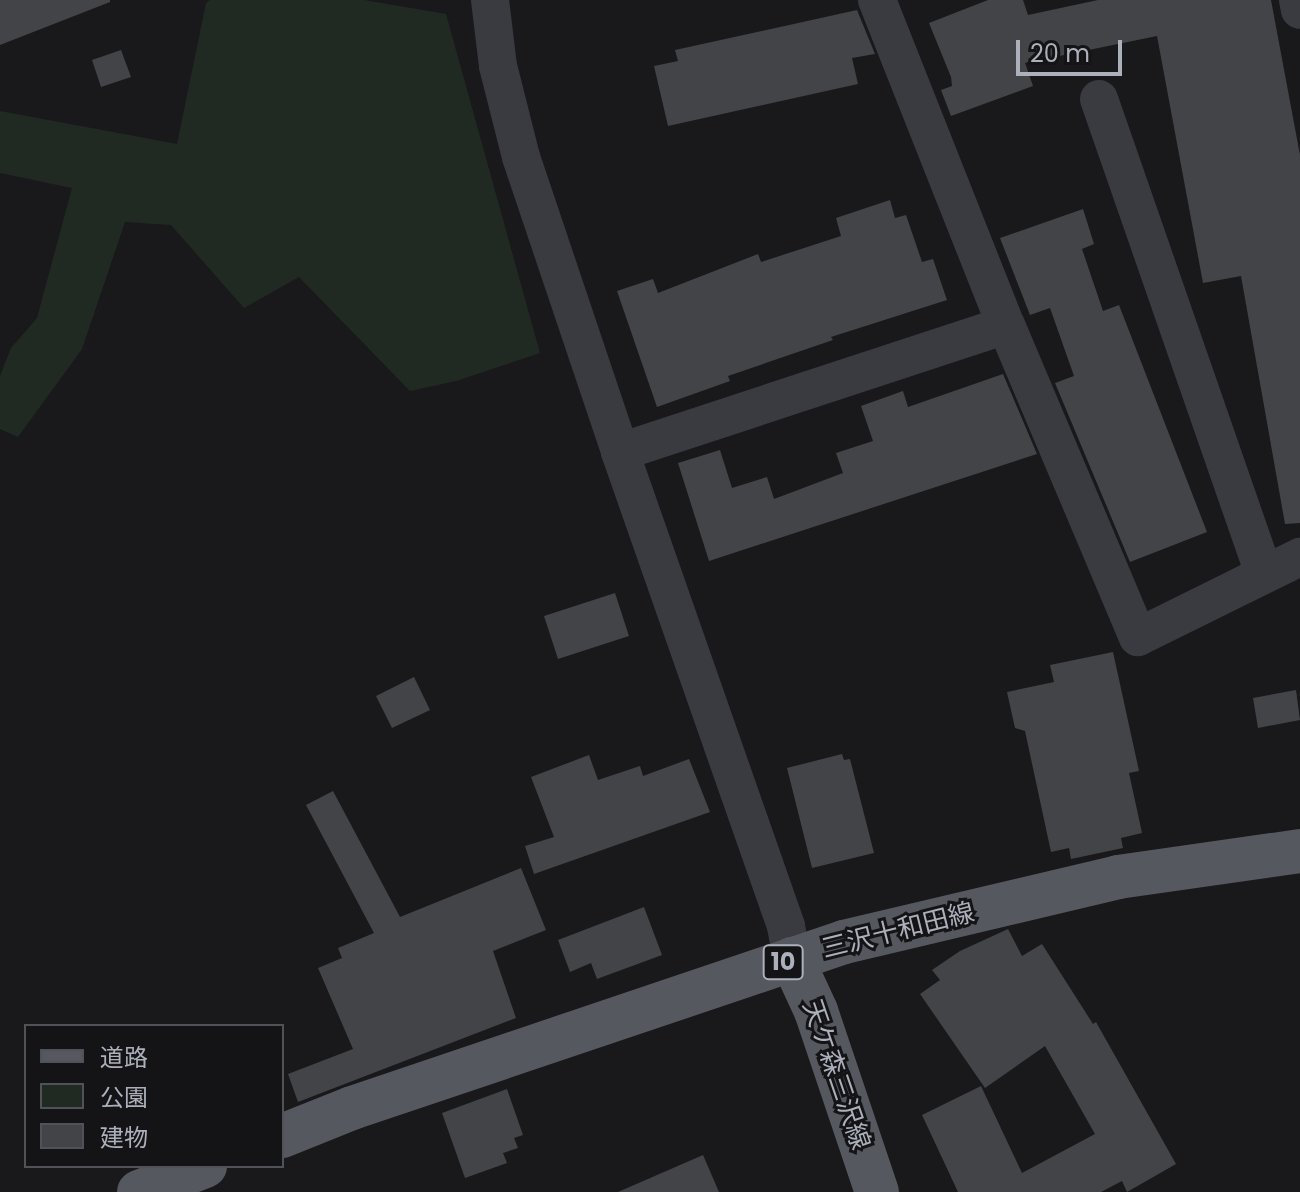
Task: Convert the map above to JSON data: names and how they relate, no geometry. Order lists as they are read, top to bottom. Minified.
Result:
{"streets":{"main road":["三沢十和田線","10","天ケ森三沢線"]},"crossings":[["三沢十和田線","天ケ森三沢線"]],"legend":["道路","公園","建物"],"scale_bar":"20 m"}
